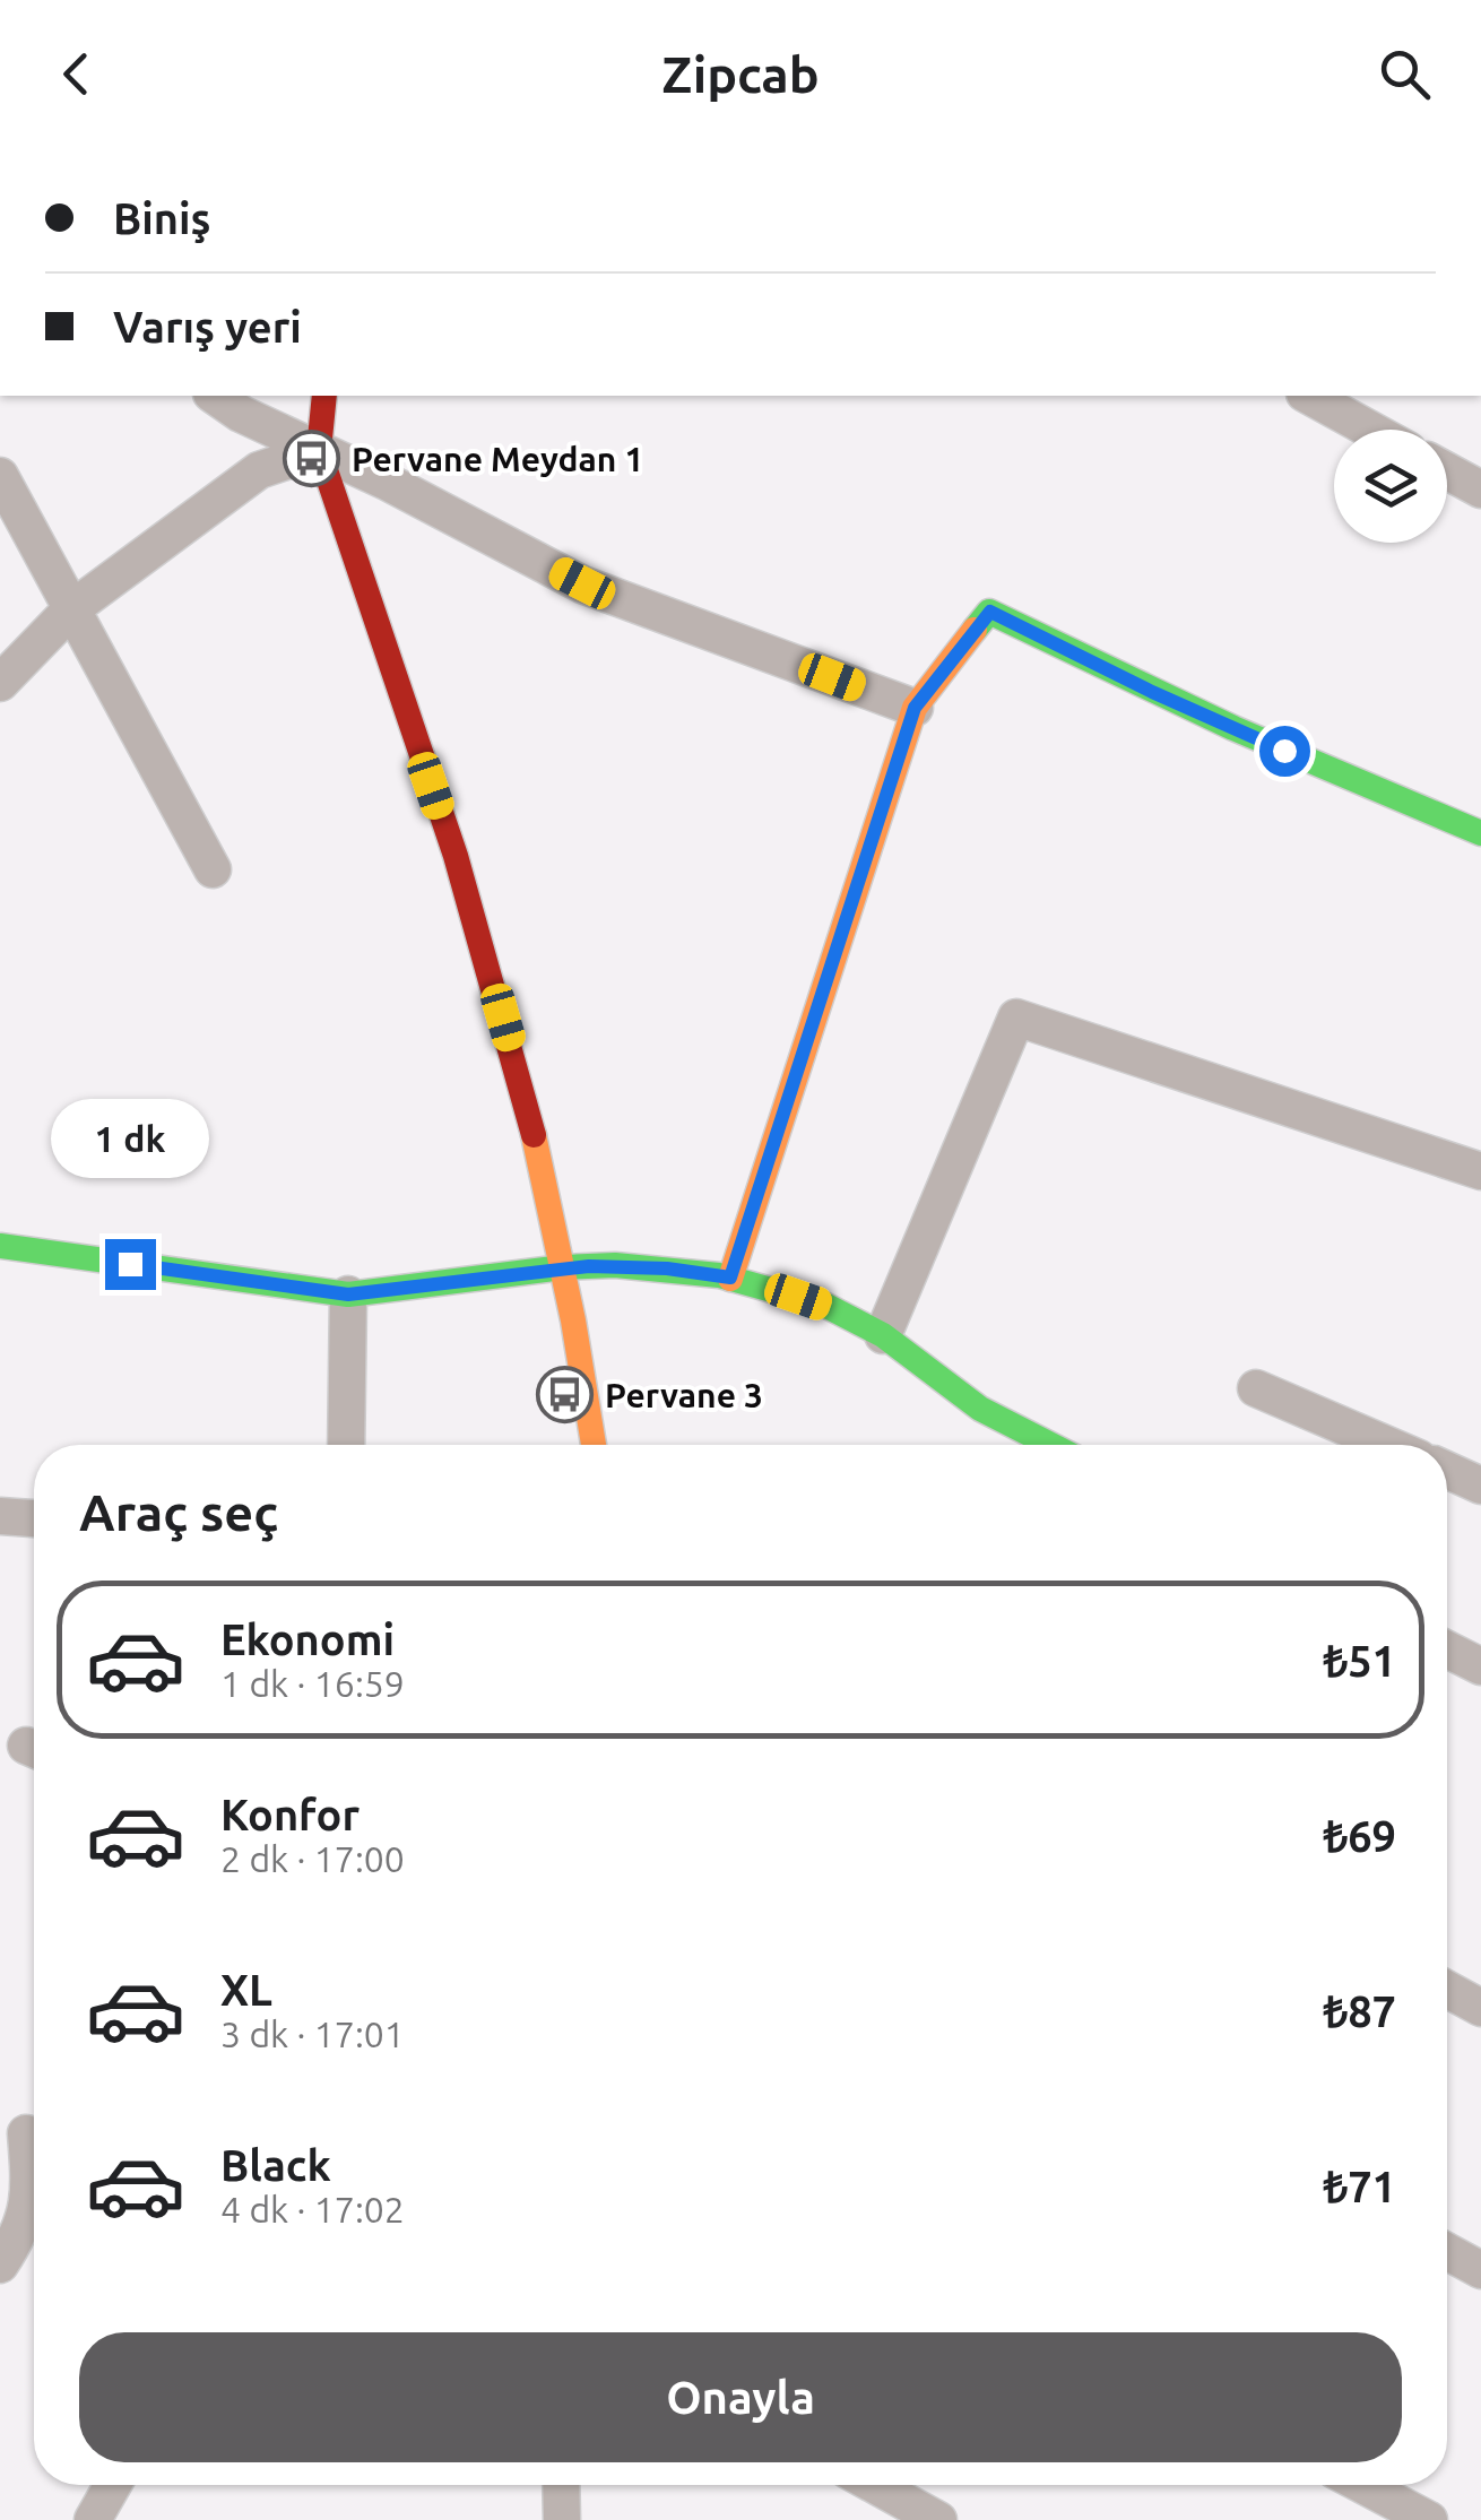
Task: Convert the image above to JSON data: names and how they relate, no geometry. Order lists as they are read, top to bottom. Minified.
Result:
{"places":{"bus stop":["Pervane Meydan 1","Pervane 3"]},"page":{"header":"Zipcab","banner":["Biniş","Varış yeri"],"bubble":"1 dk","heading":"Araç seç","list":[{"name":"Ekonomi","note":"1 dk · 16:59","value":"₺51"},{"name":"Konfor","note":"2 dk · 17:00","value":"₺69"},{"name":"XL","note":"3 dk · 17:01","value":"₺87"},{"name":"Black","note":"4 dk · 17:02","value":"₺71"}],"buttons":"Onayla"}}
